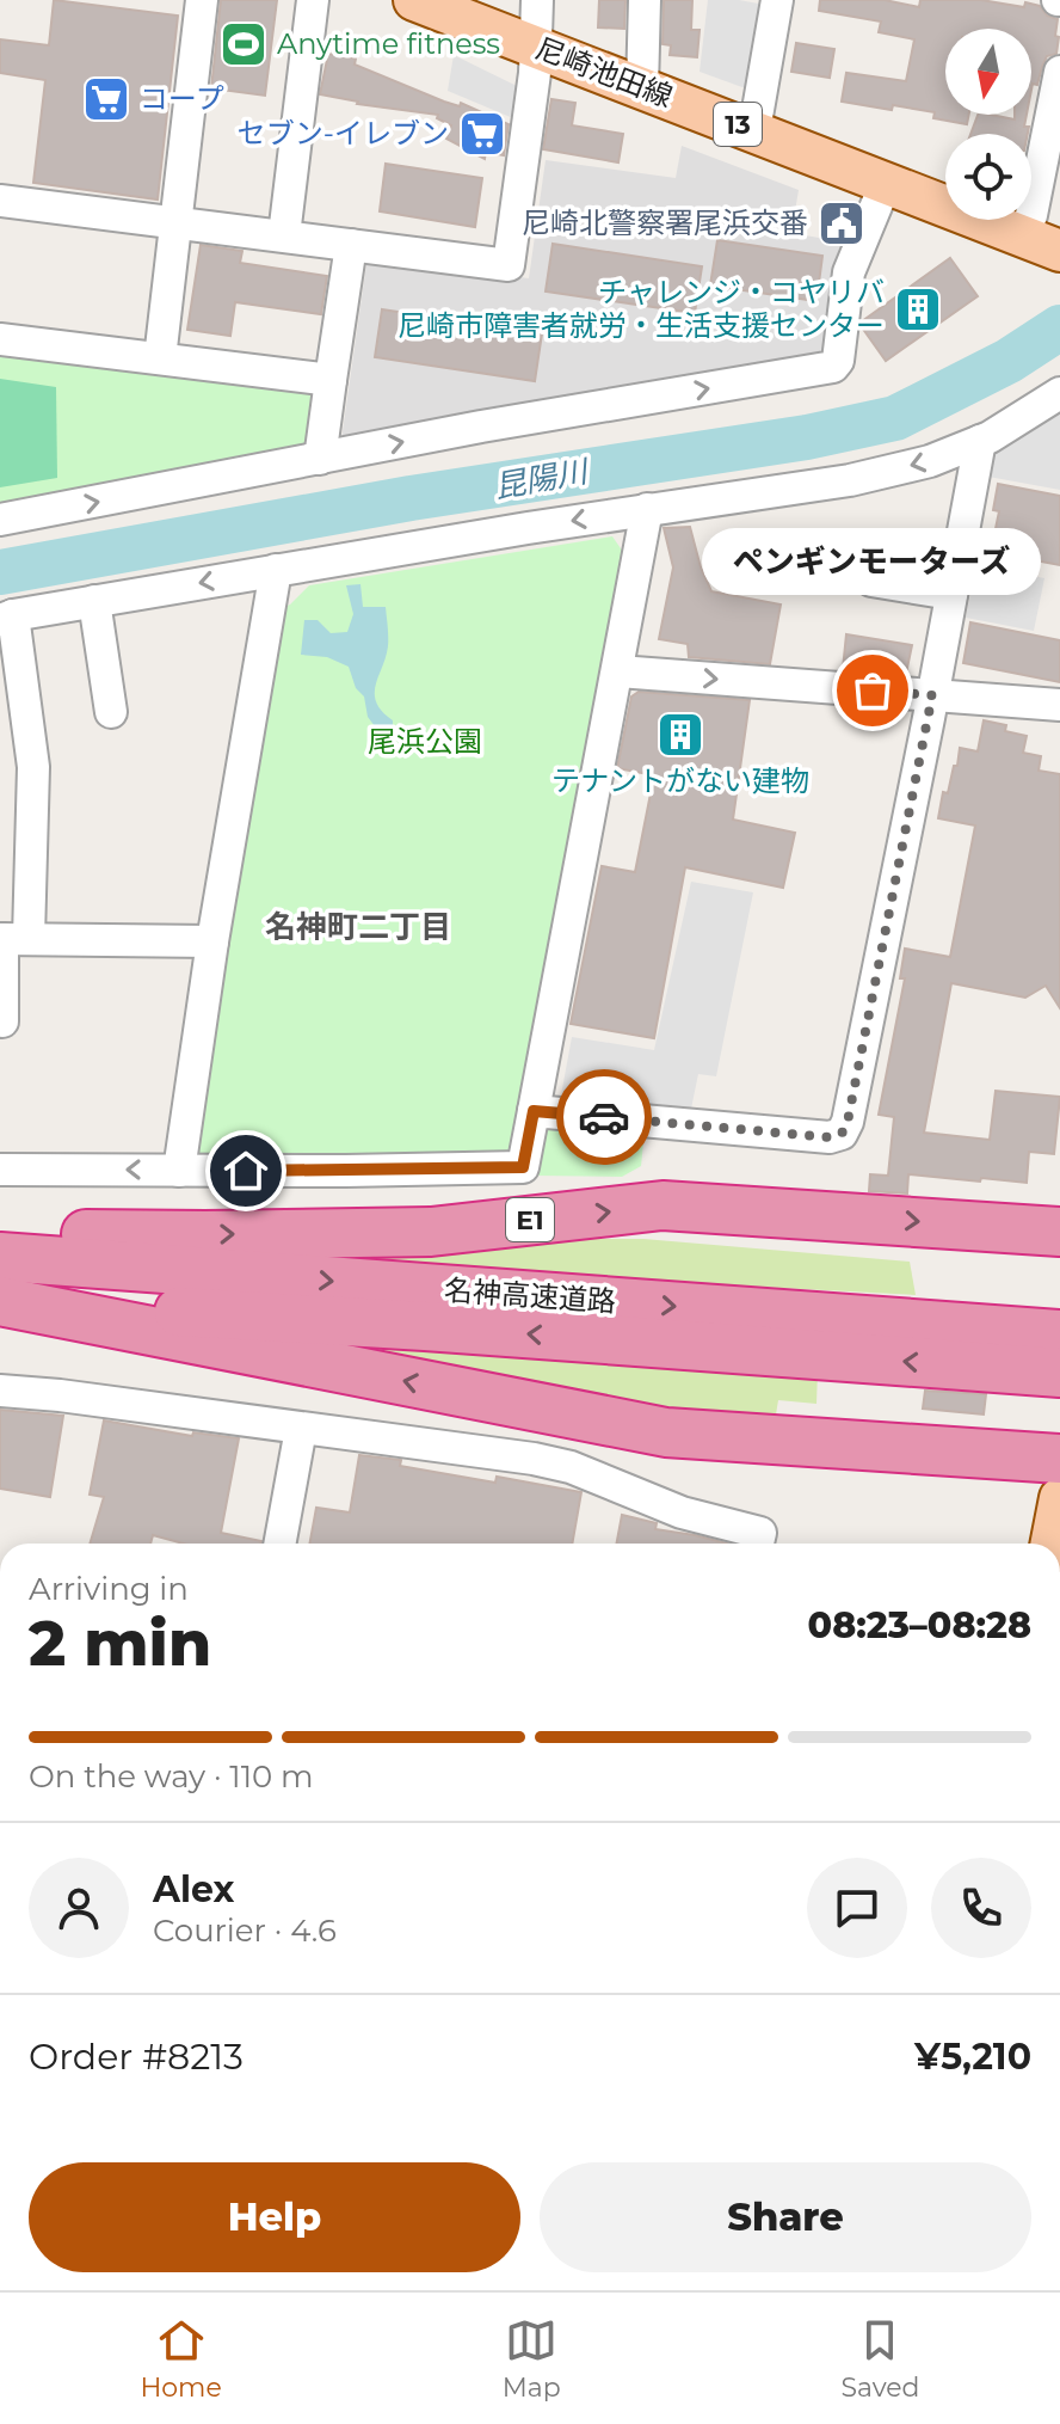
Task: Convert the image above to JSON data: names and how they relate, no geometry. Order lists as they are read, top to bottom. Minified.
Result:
{"streets":{"highway":["E1","名神高速道路"],"main road":["尼崎池田線","13"]},"districts":["名神町二丁目"],"water":["昆陽川"],"parks":["尾浜公園"],"places":{"sports":["Anytime fitness"],"supermarket":["コープ","セブン-イレブン"],"public building":["尼崎北警察署尾浜交番"],"building":["チャレンジ・コヤリバ 尼崎市障害者就労・生活支援センター","テナントがない建物"],"other":["ペンギンモーターズ"]},"north":"bottom","page":{"bubble":"ペンギンモーターズ","heading":["2 min","Arriving in","08:23–08:28"],"panel":["Alex","Courier · 4.6","Order #8213","¥5,210"],"bar":"On the way · 110 m","buttons":["Help","Share"],"tabs":["Home","Map","Saved"]}}
